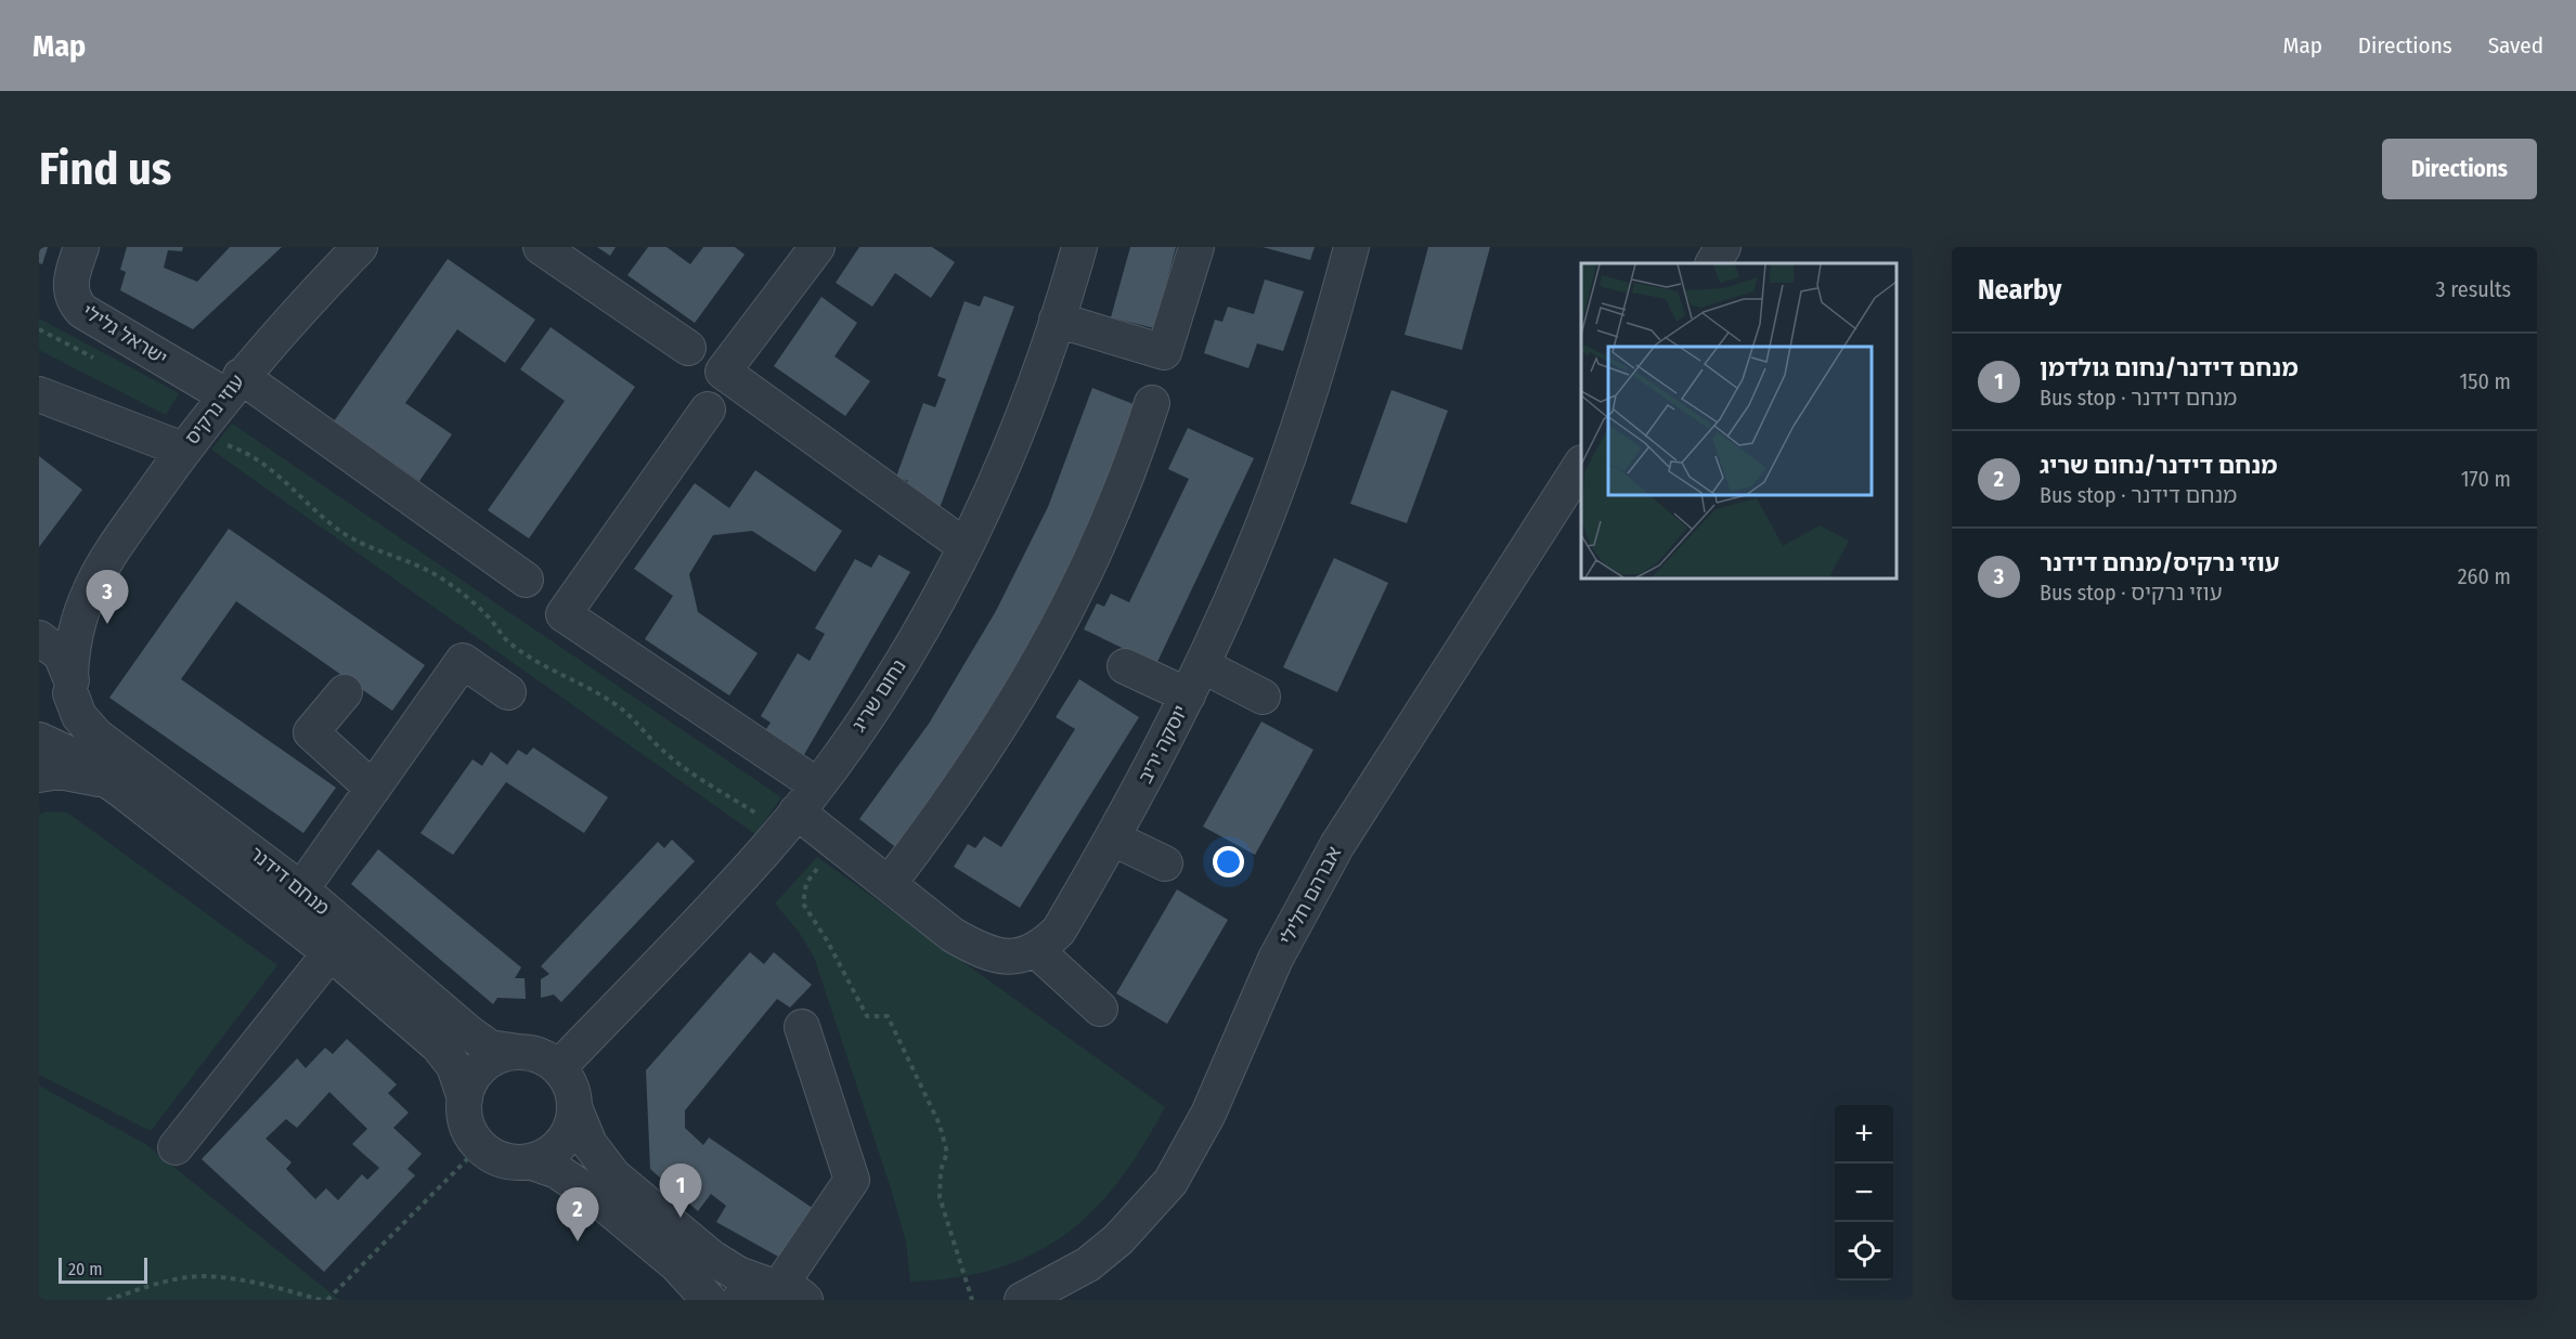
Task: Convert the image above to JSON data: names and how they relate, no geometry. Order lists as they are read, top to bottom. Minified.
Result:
{"streets":{"street":["ישראל גלילי","עוזי נרקיס","נחום שריג","יוסקה יריב","מנחם דידנר","אברהם חלילי"]},"crossings":[["ישראל גלילי","עוזי נרקיס"],["עוזי נרקיס","מנחם דידנר"],["נחום שריג","יוסקה יריב"],["נחום שריג","מנחם דידנר"]],"scale_bar":"20 m","page":{"header":"Map","nav":["Map","Directions","Saved"],"buttons":"Directions","title":"Find us","heading":["Nearby","3 results"],"list":[{"mark":"1","name":"מנחם דידנר/נחום גולדמן","note":"Bus stop · מנחם דידנר","value":"150 m"},{"mark":"2","name":"מנחם דידנר/נחום שריג","note":"Bus stop · מנחם דידנר","value":"170 m"},{"mark":"3","name":"עוזי נרקיס/מנחם דידנר","note":"Bus stop · עוזי נרקיס","value":"260 m"}],"pins":["3","1","2"],"map_buttons":["+","−"],"scale":"20 m"}}
